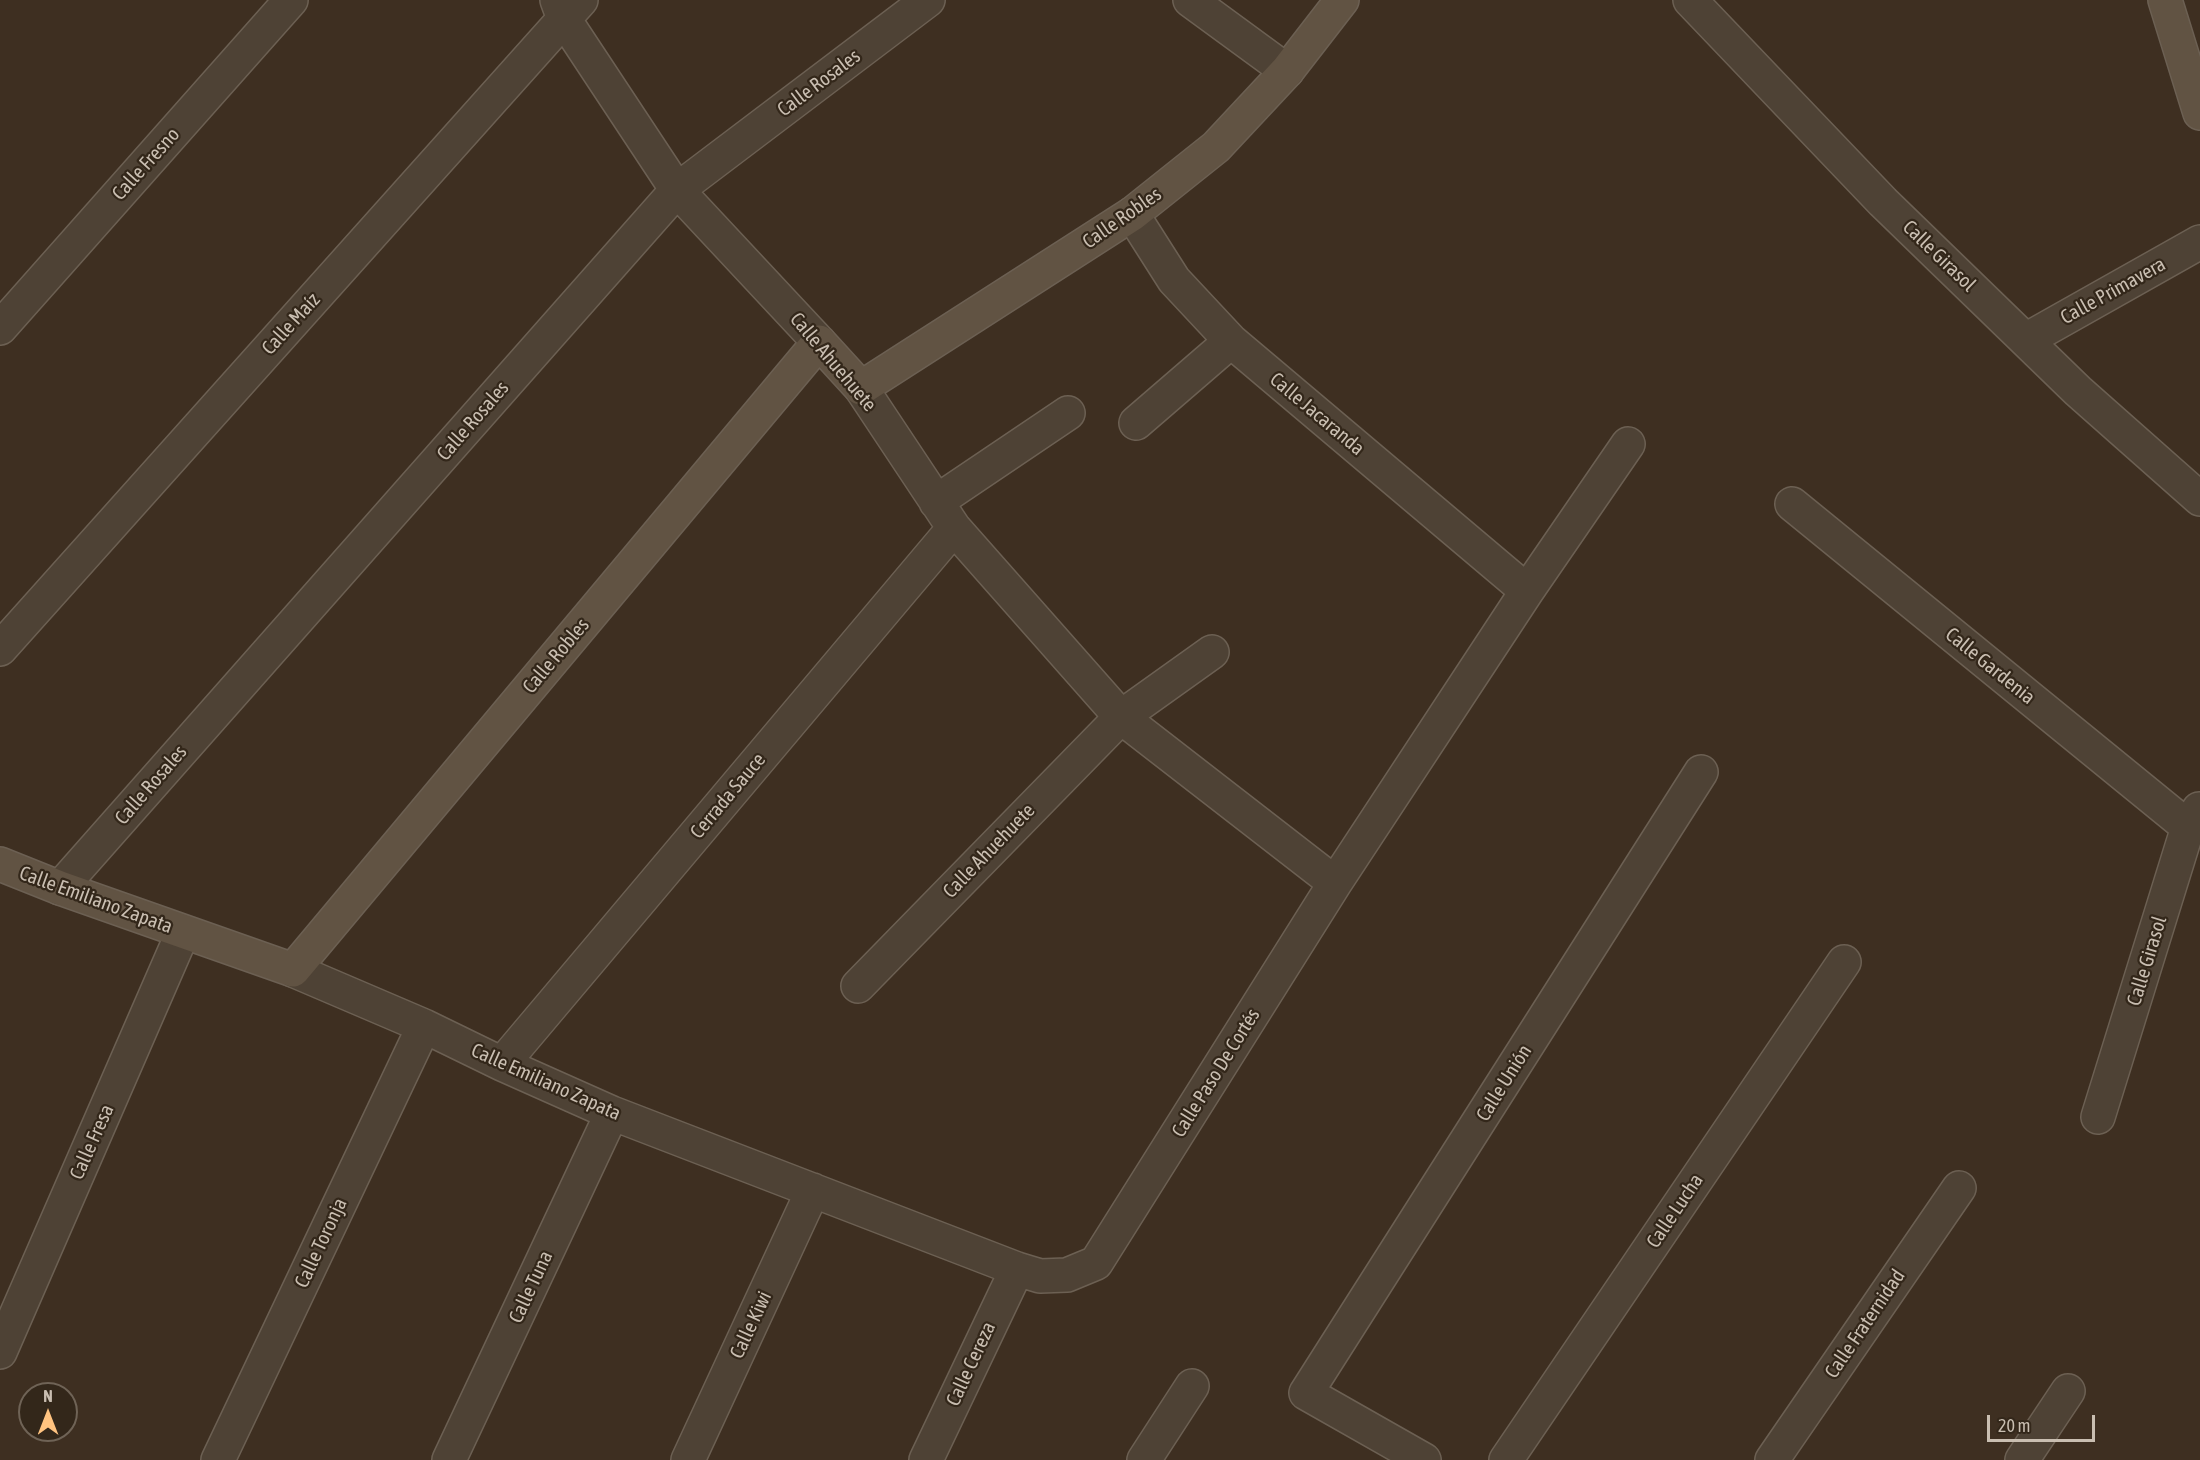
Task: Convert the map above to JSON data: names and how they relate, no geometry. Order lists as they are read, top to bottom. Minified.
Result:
{"streets":{"main road":["Calle Robles","Calle Ahuehuete","Calle Emiliano Zapata"],"street":["Calle Rosales","Calle Fresno","Calle Girasol","Calle Primavera","Calle Maíz","Calle Jacaranda","Calle Gardenia","Cerrada Sauce","Calle Paso De Cortés","Calle Unión","Calle Fresa","Calle Lucha","Calle Toronja","Calle Tuna","Calle Fraternidad","Calle Kiwi","Calle Cereza"]},"crossings":[["Calle Rosales","Calle Ahuehuete"],["Calle Rosales","Calle Emiliano Zapata"],["Calle Robles","Calle Ahuehuete"],["Calle Robles","Calle Jacaranda"],["Calle Robles","Calle Emiliano Zapata"],["Calle Girasol","Calle Primavera"],["Calle Girasol","Calle Gardenia"],["Calle Maíz","Calle Ahuehuete"],["Calle Ahuehuete","Cerrada Sauce"],["Calle Ahuehuete","Calle Paso De Cortés"],["Calle Jacaranda","Calle Paso De Cortés"],["Cerrada Sauce","Calle Emiliano Zapata"],["Calle Emiliano Zapata","Calle Paso De Cortés"],["Calle Emiliano Zapata","Calle Fresa"],["Calle Emiliano Zapata","Calle Toronja"],["Calle Emiliano Zapata","Calle Tuna"],["Calle Emiliano Zapata","Calle Kiwi"],["Calle Emiliano Zapata","Calle Cereza"]],"scale_bar":"20 m","north":"top"}
